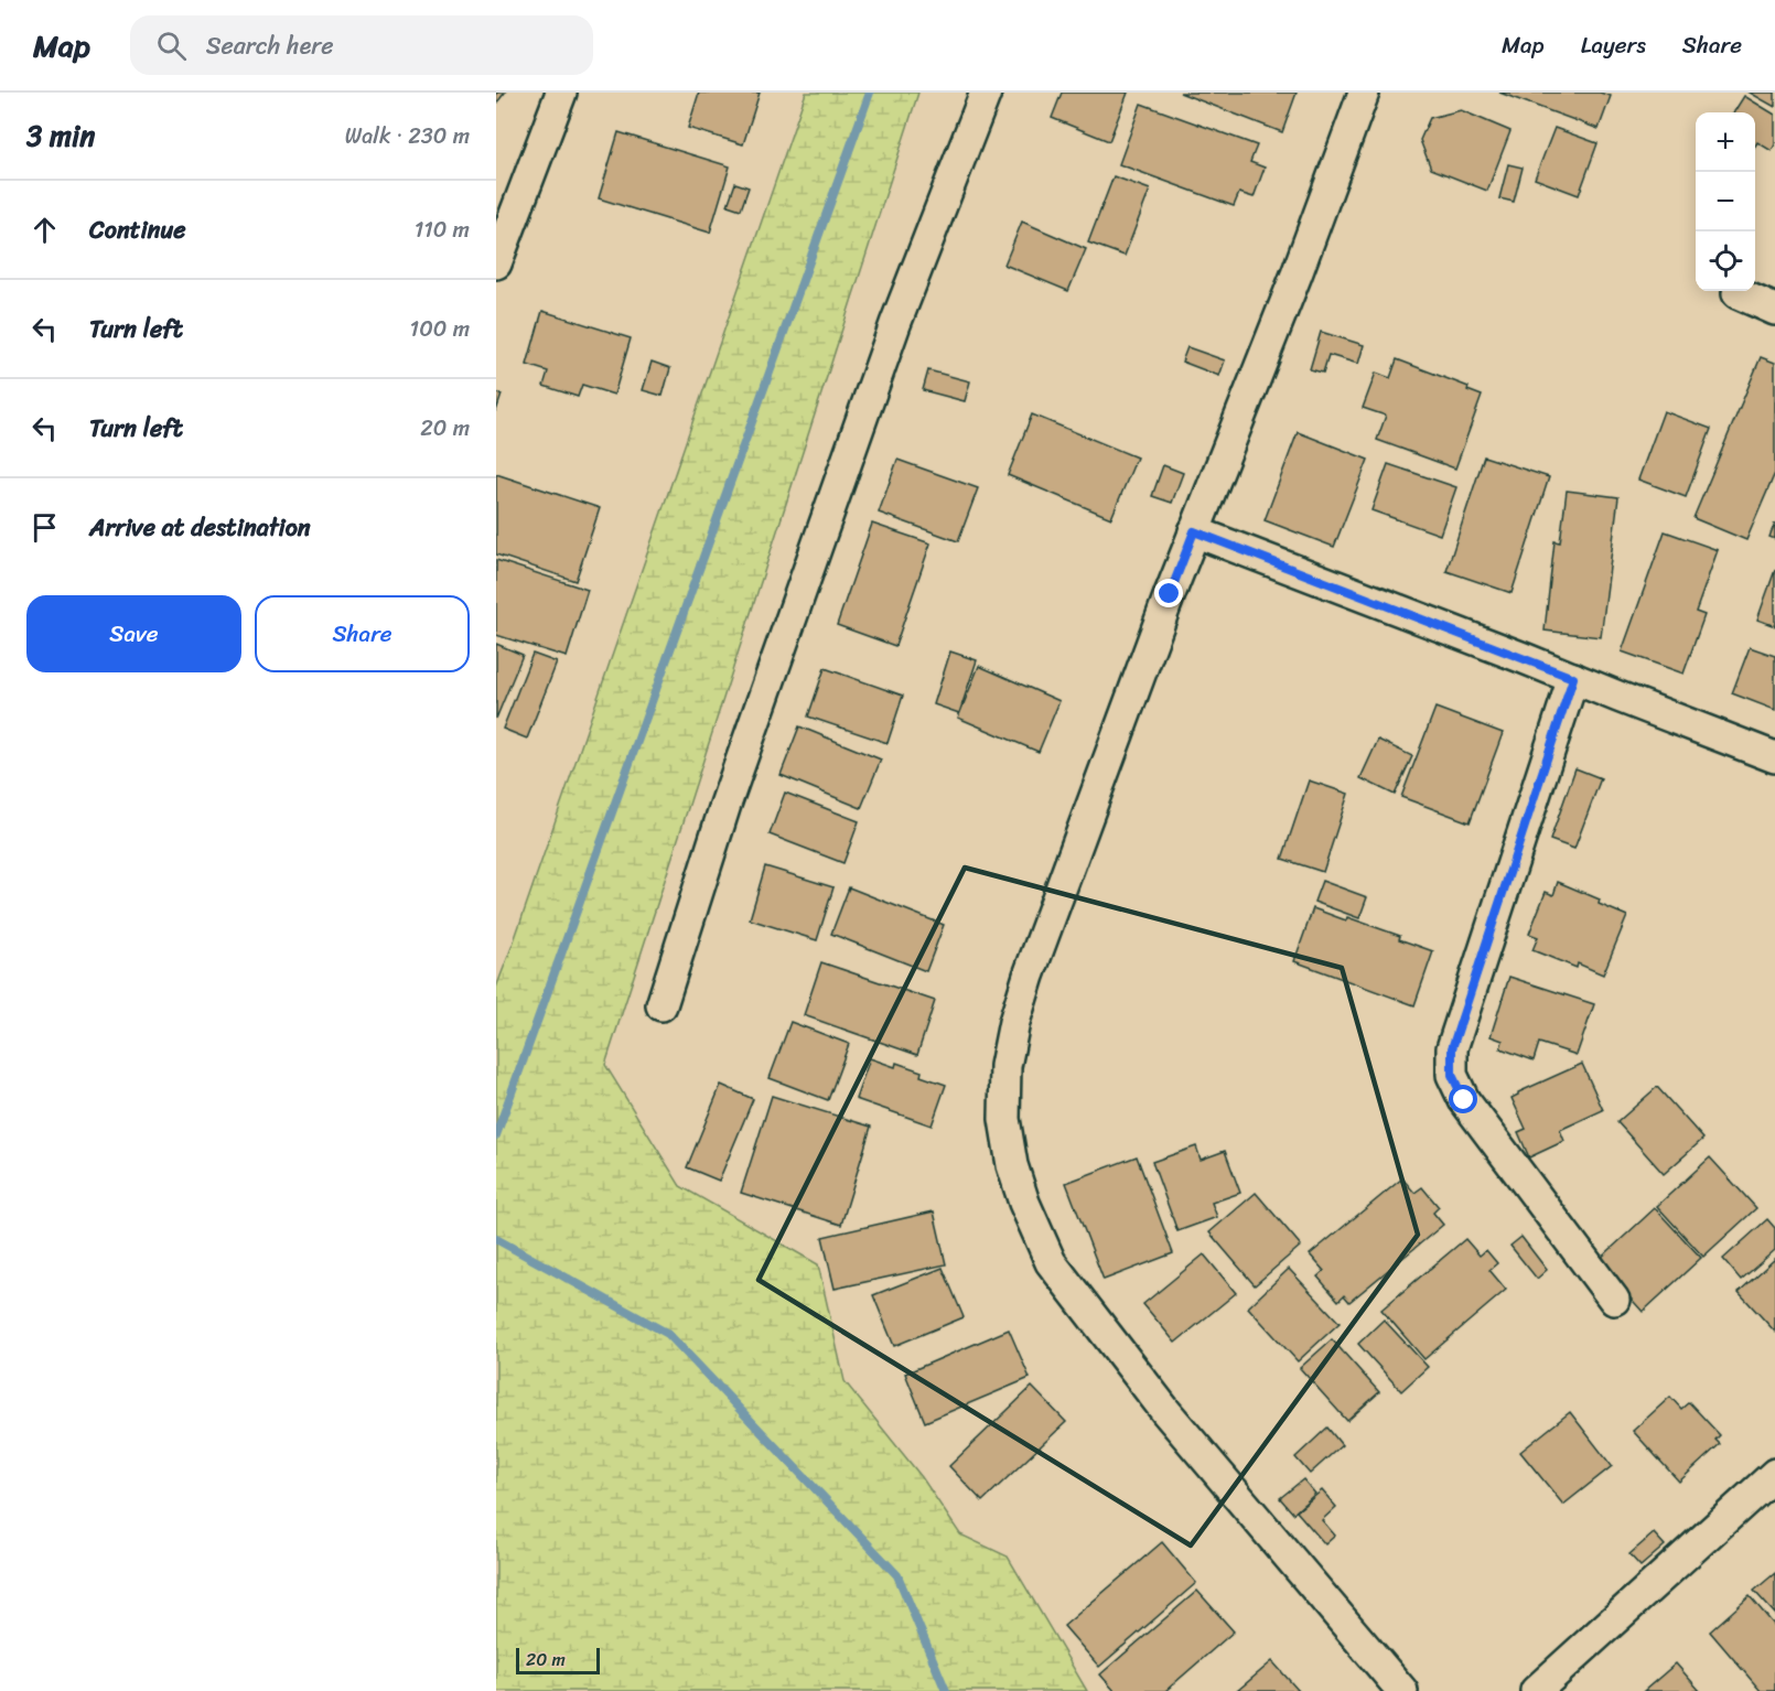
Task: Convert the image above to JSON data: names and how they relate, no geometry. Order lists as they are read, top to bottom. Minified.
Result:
{"scale_bar":"20 m","page":{"header":"Map","search":"Search here","nav":["Map","Layers","Share"],"heading":["3 min","Walk · 230 m"],"map_buttons":["+","−"],"list":[["Continue","110 m"],["Turn left","100 m"],["Turn left","20 m"],"Arrive at destination"],"buttons":["Save","Share"],"scale":"20 m"}}
